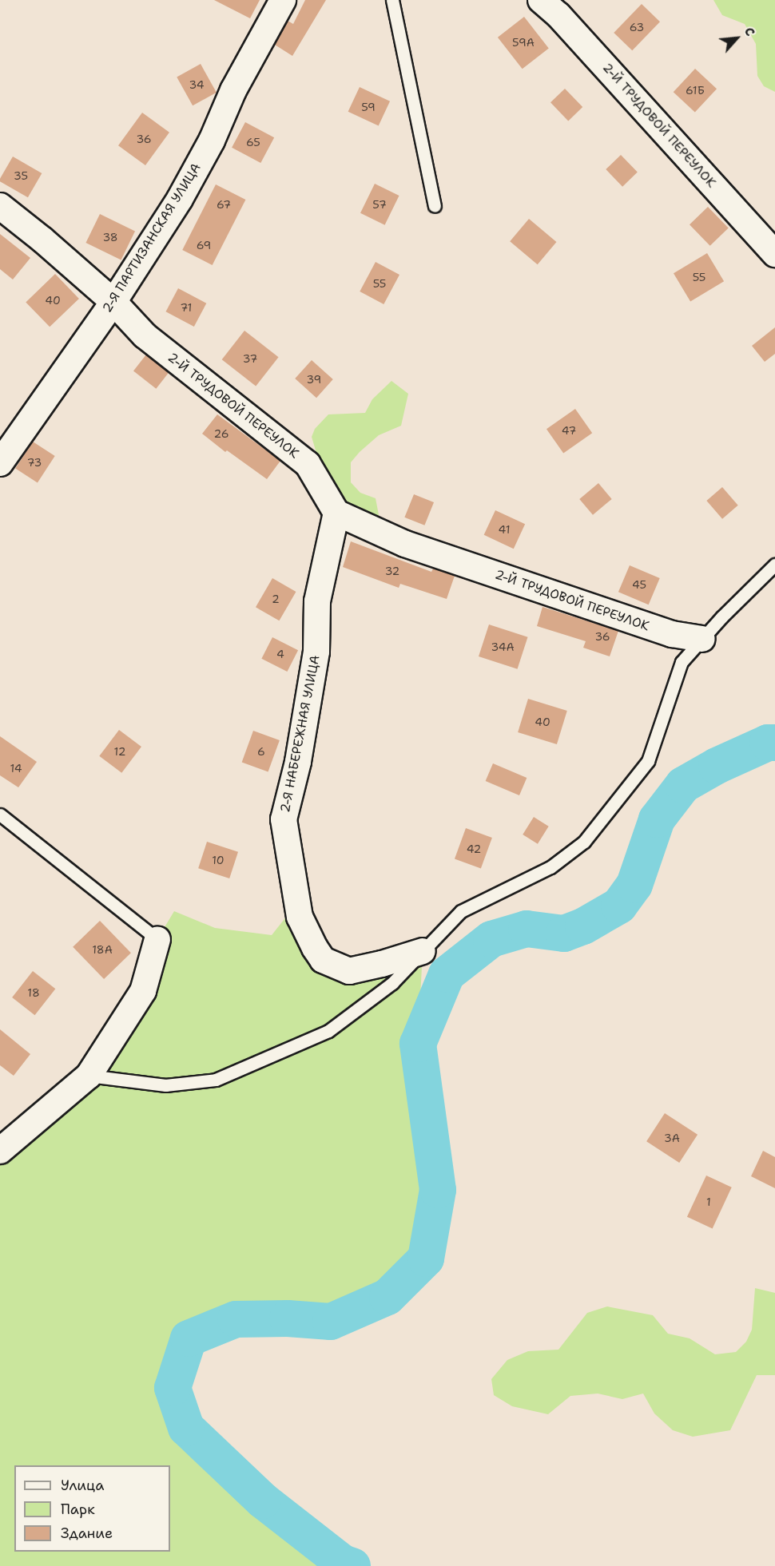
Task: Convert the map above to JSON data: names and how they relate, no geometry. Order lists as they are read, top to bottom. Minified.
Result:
{"streets":{"street":["2-Й ТРУДОВОЙ ПЕРЕУЛОК","2-Я ПАРТИЗАНСКАЯ УЛИЦА","2-Я НАБЕРЕЖНАЯ УЛИЦА"]},"crossings":[["2-Й ТРУДОВОЙ ПЕРЕУЛОК","2-Я ПАРТИЗАНСКАЯ УЛИЦА"],["2-Й ТРУДОВОЙ ПЕРЕУЛОК","2-Я НАБЕРЕЖНАЯ УЛИЦА"]],"house_numbers":["63","59А","34","61Б","59","36","65","35","67","57","38","69","55","55","40","71","37","39","47","26","73","41","32","45","2","36","34А","4","40","12","6","14","42","10","18А","18","3А","1"],"legend":["Улица","Парк","Здание"],"north":"top right"}
